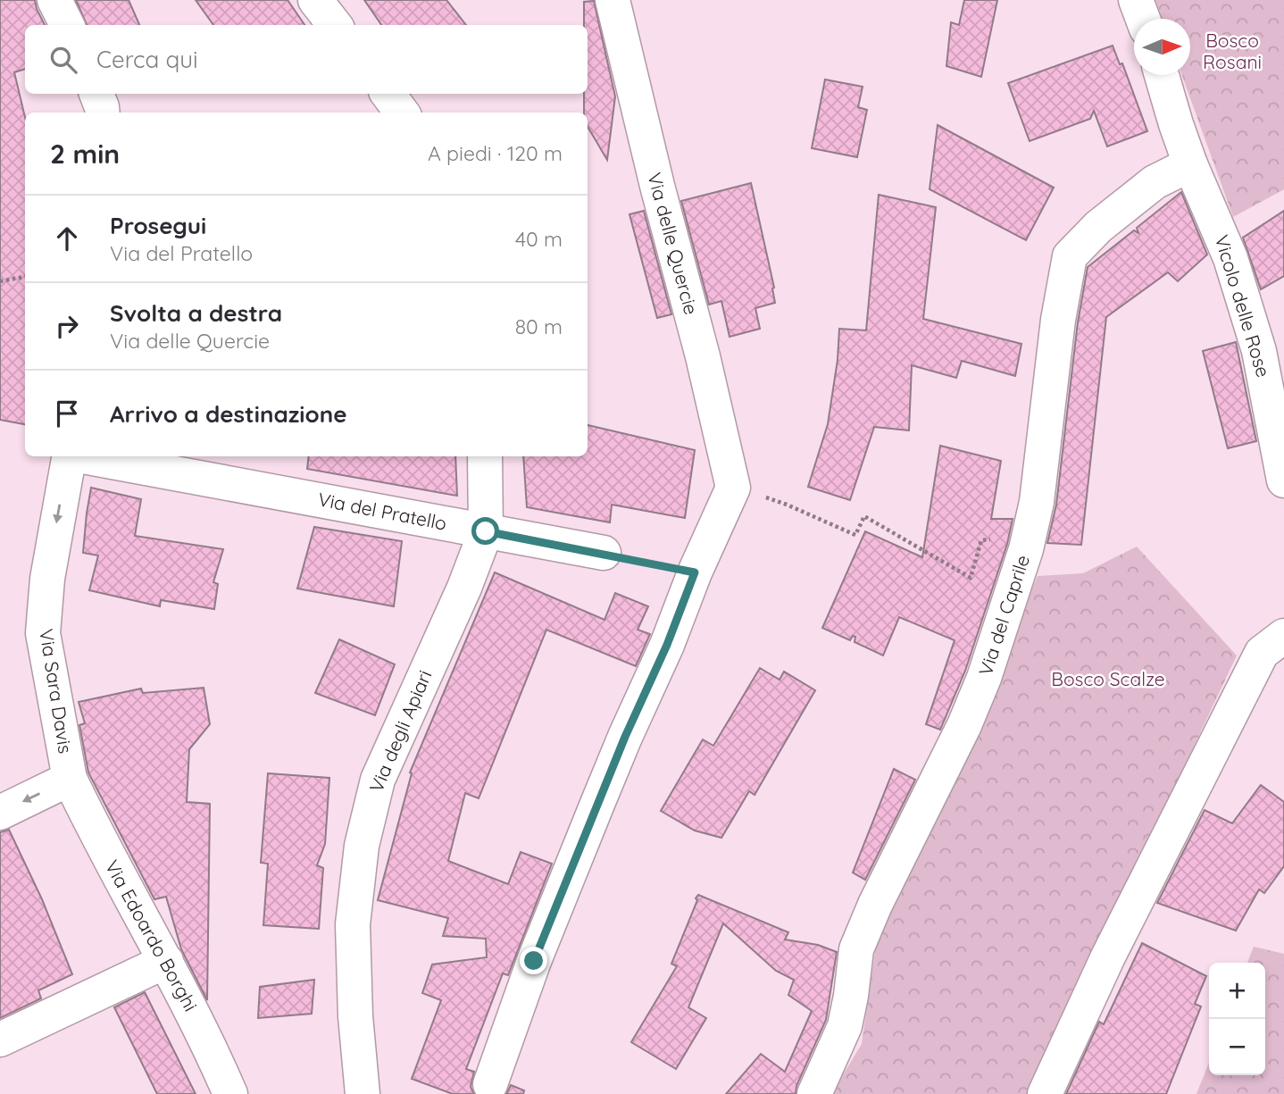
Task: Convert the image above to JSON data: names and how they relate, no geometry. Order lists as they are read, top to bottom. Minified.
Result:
{"streets":{"street":["Via delle Quercie","Vicolo delle Rose","Via del Pratello","Via del Caprile","Via Sara Davis","Via degli Apiari","Via Edoardo Borghi"]},"crossings":[["Vicolo delle Rose","Via del Caprile"],["Via del Pratello","Via degli Apiari"],["Via Sara Davis","Via Edoardo Borghi"]],"one_way":["Via Sara Davis"],"parks":["Bosco Rosani","Bosco Scalze"],"north":"right","page":{"search":"Cerca qui","heading":["2 min","A piedi · 120 m"],"list":[["Prosegui","Via del Pratello","40 m"],["Svolta a destra","Via delle Quercie","80 m"],"Arrivo a destinazione"],"map_buttons":["+","−"]}}
